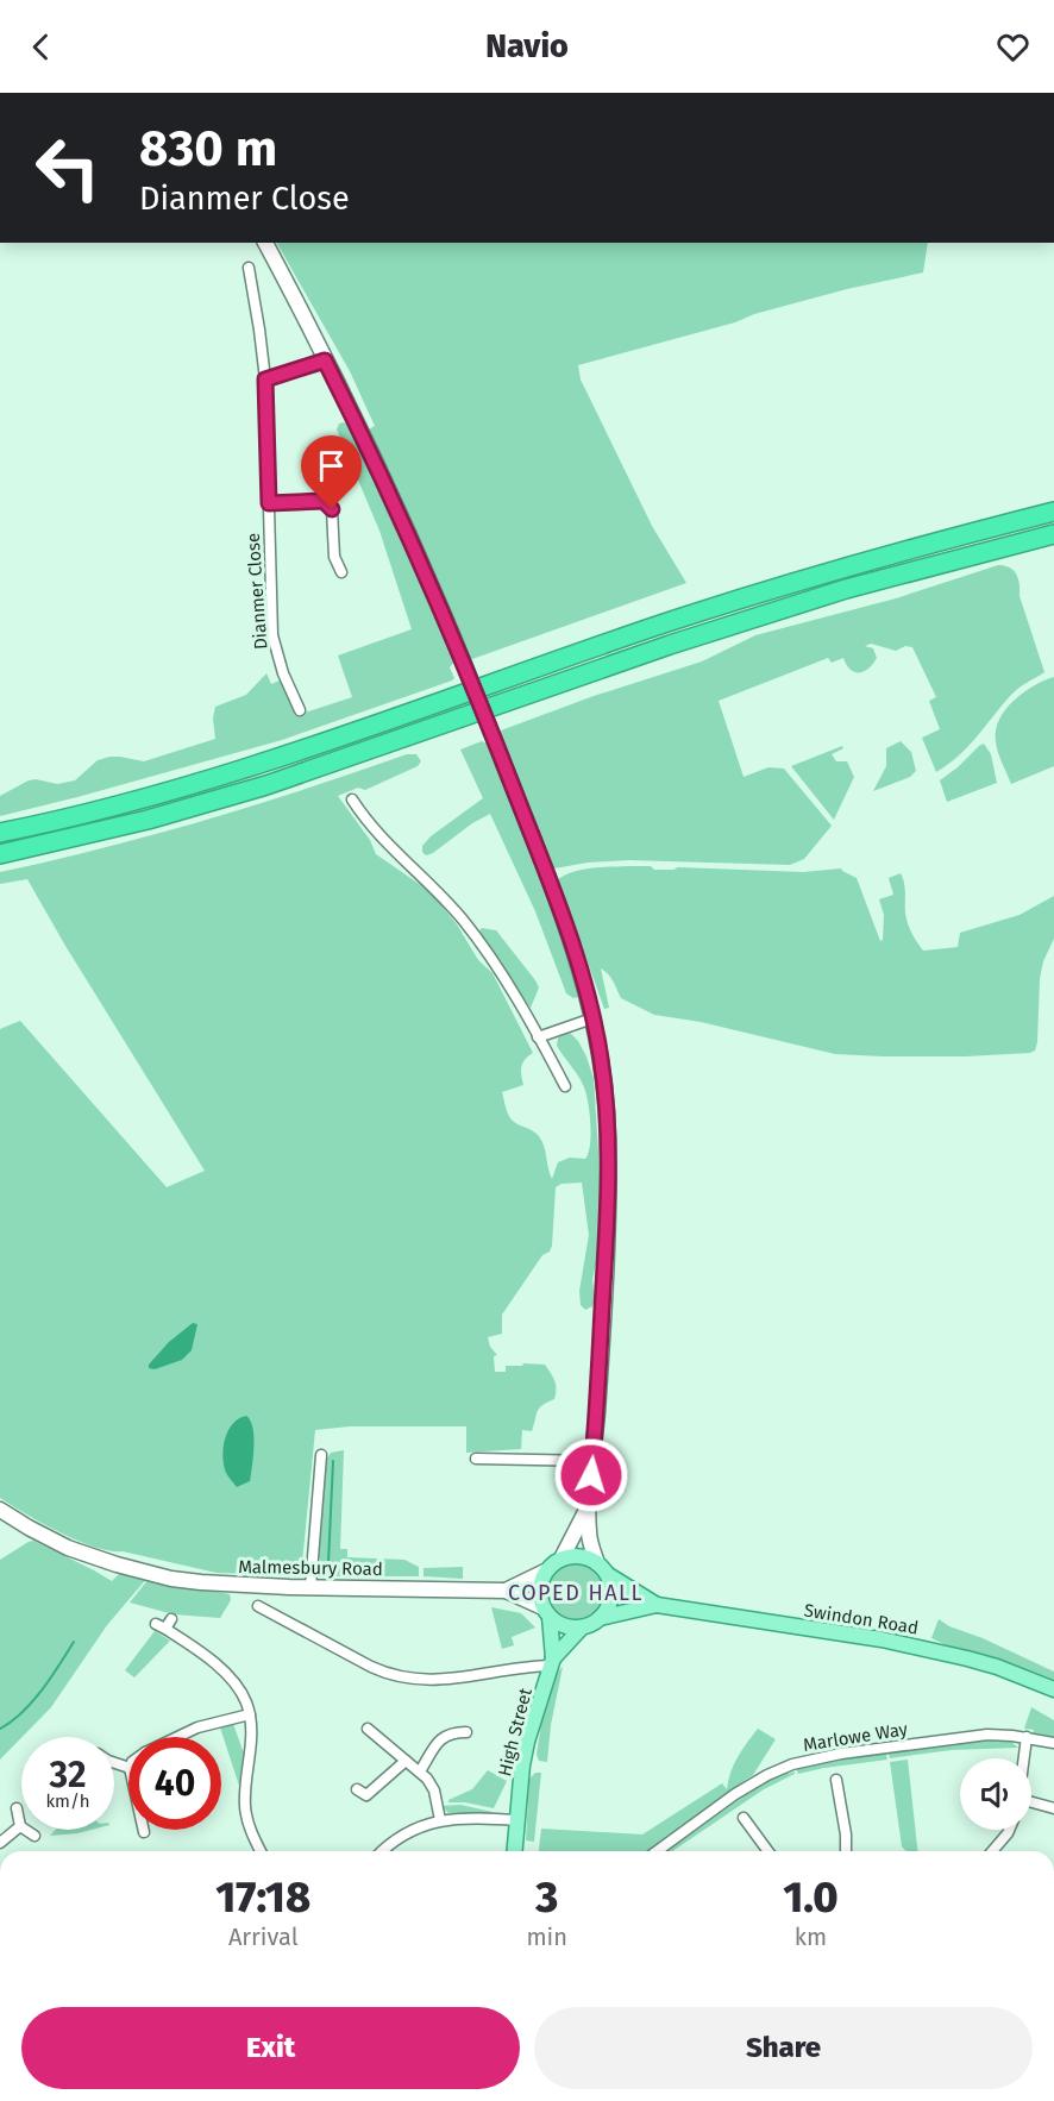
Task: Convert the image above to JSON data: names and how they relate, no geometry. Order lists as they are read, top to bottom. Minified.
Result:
{"streets":{"main road":["Swindon Road","High Street"],"street":["Dianmer Close","Malmesbury Road","Marlowe Way"]},"crossings":[["Swindon Road","High Street"]],"districts":["COPED HALL"],"page":{"header":"Navio","turn":["830 m","Dianmer Close"],"speed":"32 km/h","limit":"40","eta":["17:18","Arrival","3","min","1.0","km"],"buttons":["Exit","Share"]}}
